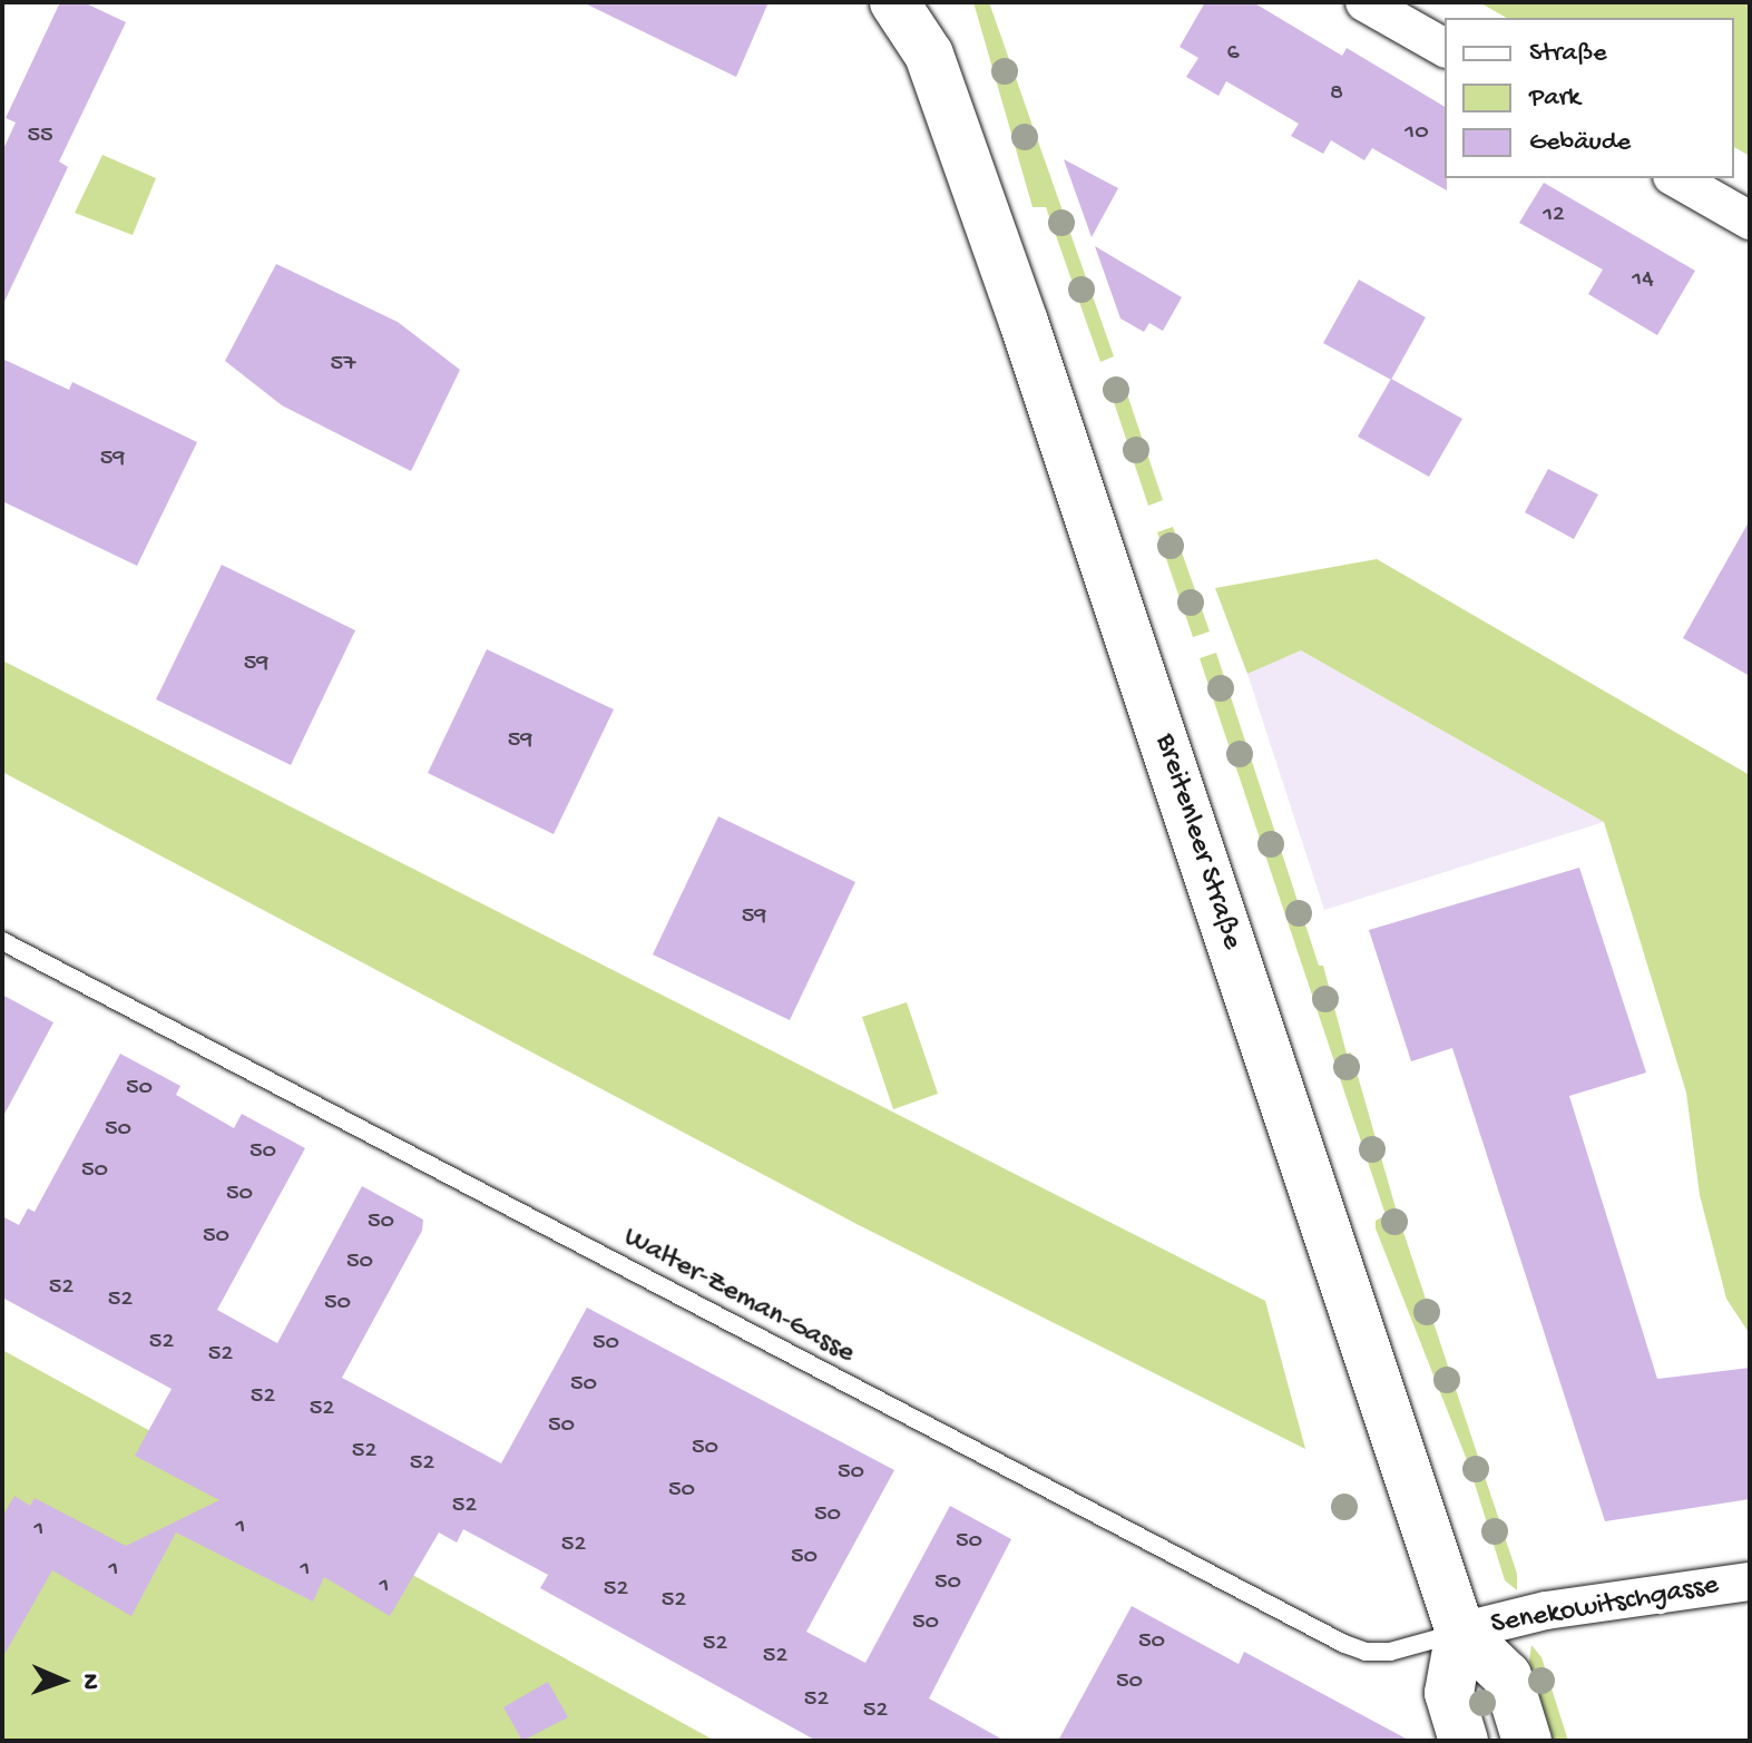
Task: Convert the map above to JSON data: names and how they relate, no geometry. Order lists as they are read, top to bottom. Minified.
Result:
{"streets":{"main road":["Breitenleer Straße"],"street":["Senekowitschgasse"],"lane":["Walter-Zeman-Gasse"]},"crossings":[["Breitenleer Straße","Walter-Zeman-Gasse"],["Breitenleer Straße","Senekowitschgasse"],["Walter-Zeman-Gasse","Senekowitschgasse"]],"house_numbers":["6","8","10","55","12","14","57","59","59","59","59","50","50","50","50","50","50","50","50","52","52","50","52","50","52","50","52","52","50","50","52","52","50","50","52","50","1","1","50","52","50","1","1","50","1","52","52","50","50","52","52","50","52","52"],"legend":["Straße","Park","Gebäude"],"north":"right"}
